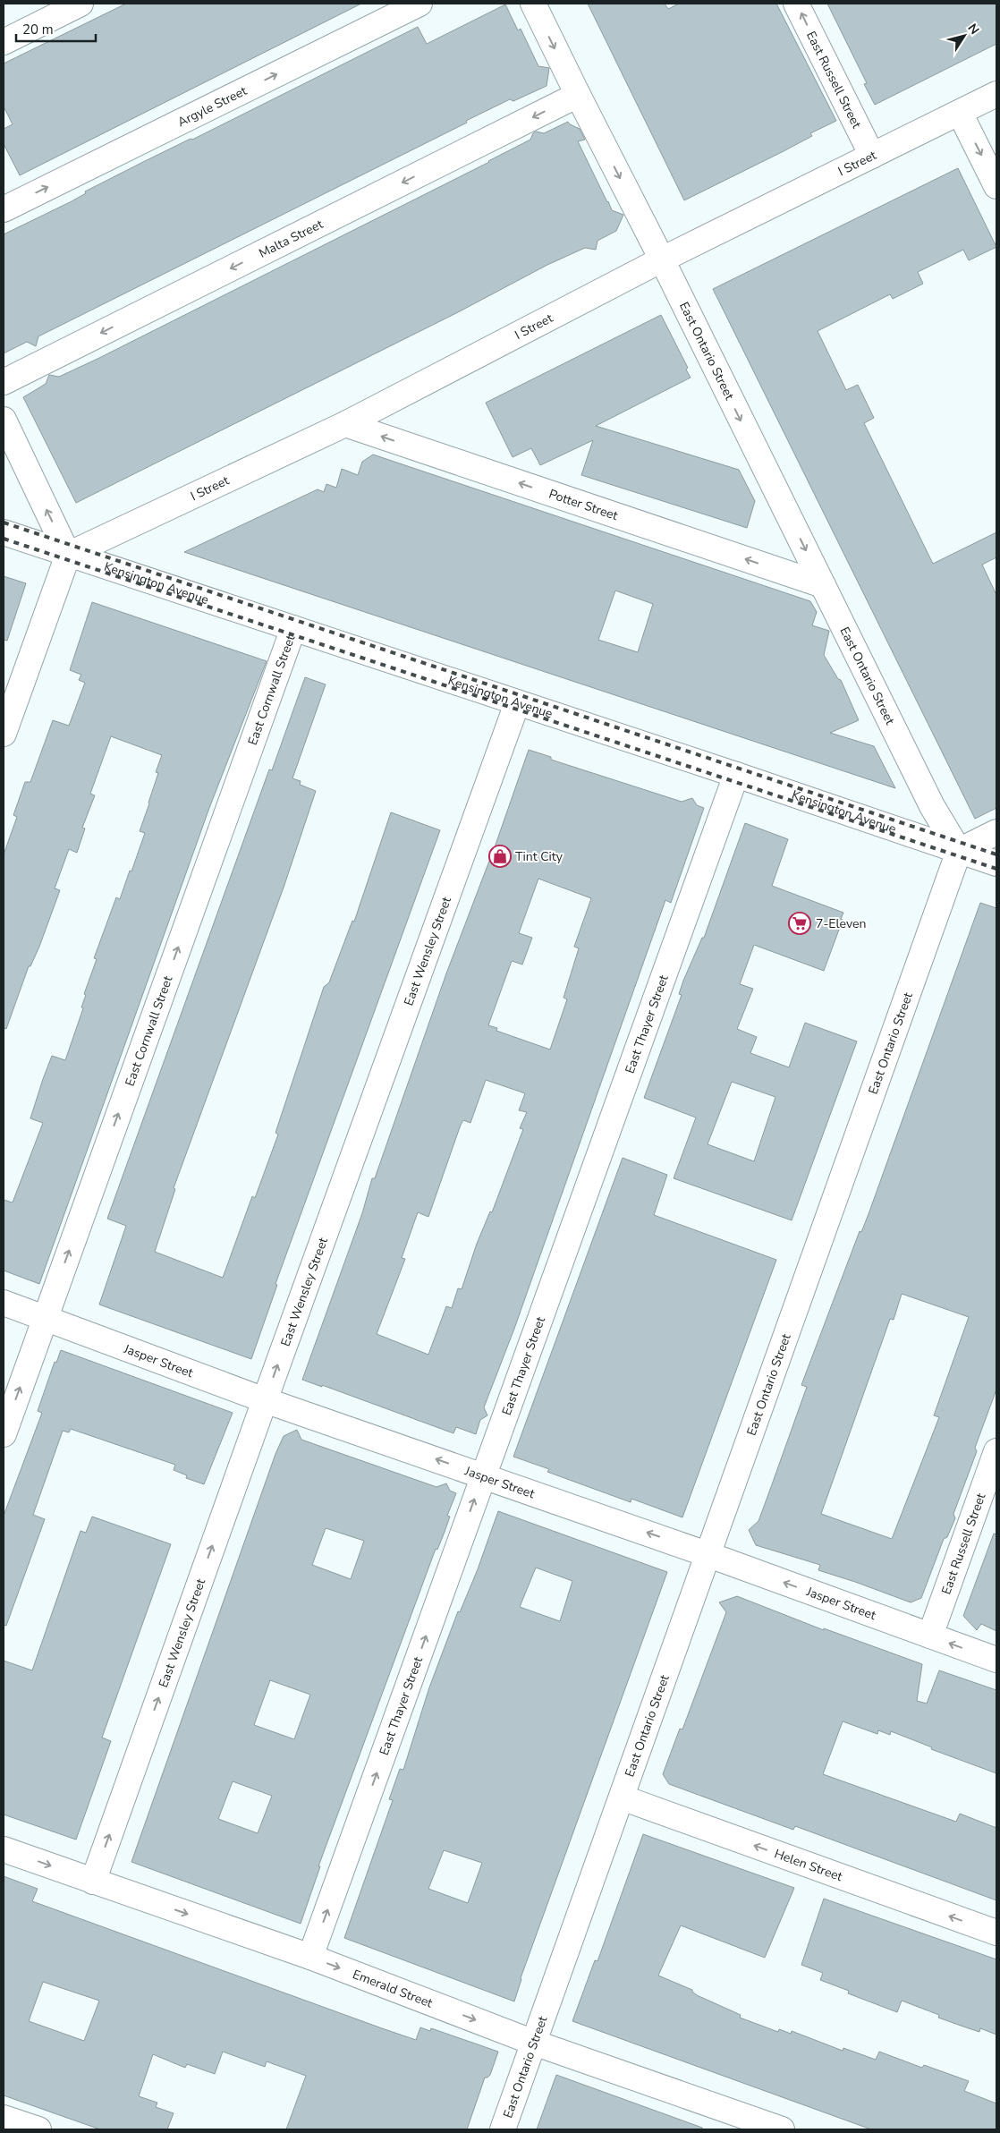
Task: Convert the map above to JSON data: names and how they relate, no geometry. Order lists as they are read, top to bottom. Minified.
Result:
{"streets":{"street":["East Russell Street","Argyle Street","I Street","Malta Street","East Ontario Street","Potter Street","Kensington Avenue","East Cornwall Street","East Wensley Street","East Thayer Street","Jasper Street","Helen Street","Emerald Street"]},"crossings":[["East Russell Street","I Street"],["East Russell Street","Jasper Street"],["I Street","East Ontario Street"],["I Street","Potter Street"],["I Street","Kensington Avenue"],["Malta Street","East Ontario Street"],["East Ontario Street","Potter Street"],["East Ontario Street","Kensington Avenue"],["East Ontario Street","Jasper Street"],["East Ontario Street","Helen Street"],["East Ontario Street","Emerald Street"],["Kensington Avenue","East Cornwall Street"],["Kensington Avenue","East Wensley Street"],["Kensington Avenue","East Thayer Street"],["East Cornwall Street","Jasper Street"],["East Wensley Street","Jasper Street"],["East Wensley Street","Emerald Street"],["East Thayer Street","Jasper Street"],["East Thayer Street","Emerald Street"]],"one_way":["East Russell Street","Argyle Street","Malta Street","Potter Street","East Cornwall Street","East Wensley Street","East Thayer Street","Jasper Street","Helen Street","Emerald Street"],"places":{"shop":["Tint City"],"supermarket":["7-Eleven"]},"scale_bar":"20 m","north":"top right"}
